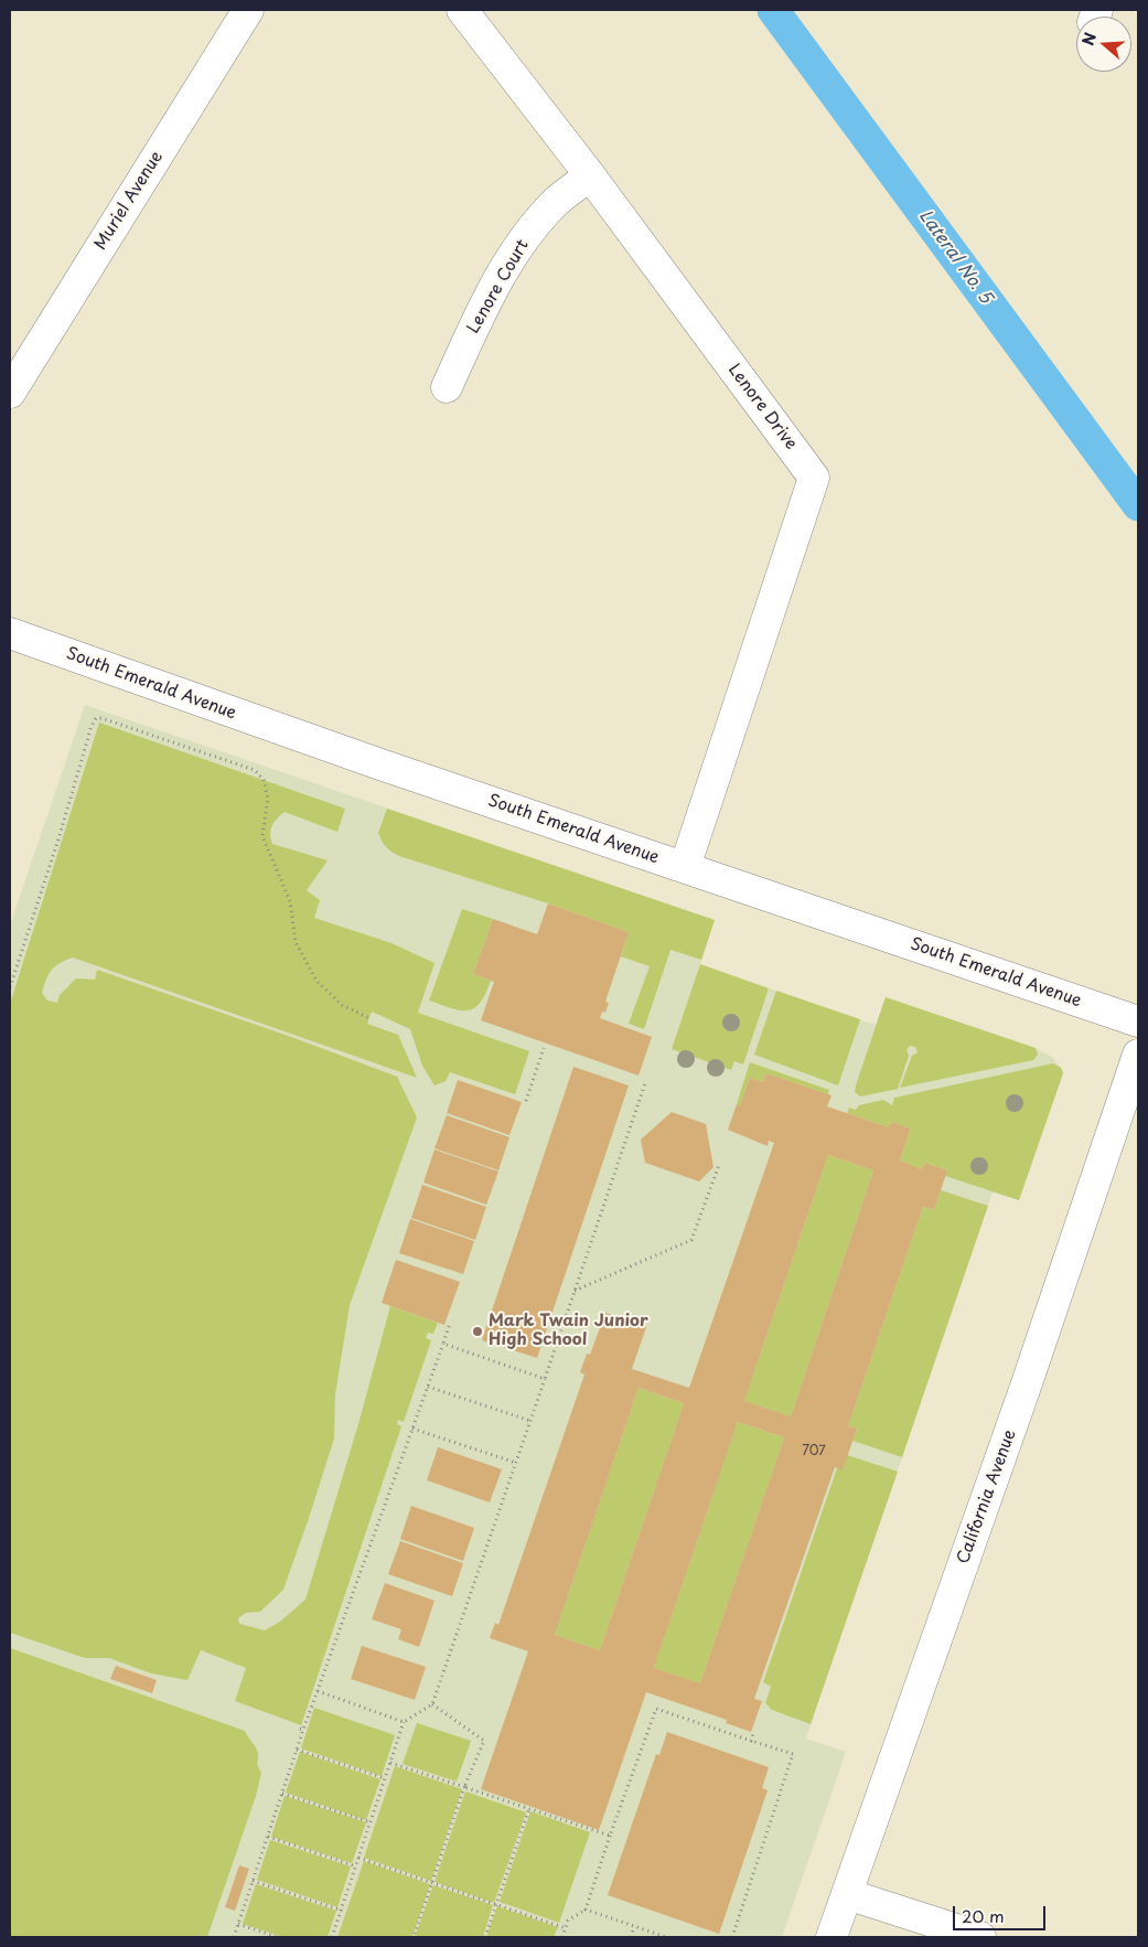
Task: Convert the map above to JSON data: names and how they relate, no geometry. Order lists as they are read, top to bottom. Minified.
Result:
{"streets":{"street":["Muriel Avenue","Lenore Court","Lenore Drive","South Emerald Avenue","California Avenue"]},"crossings":[["Lenore Court","Lenore Drive"],["Lenore Drive","South Emerald Avenue"]],"water":["Lateral No. 5"],"places":["Mark Twain Junior High School"],"house_numbers":["707"],"scale_bar":"20 m","north":"left"}
